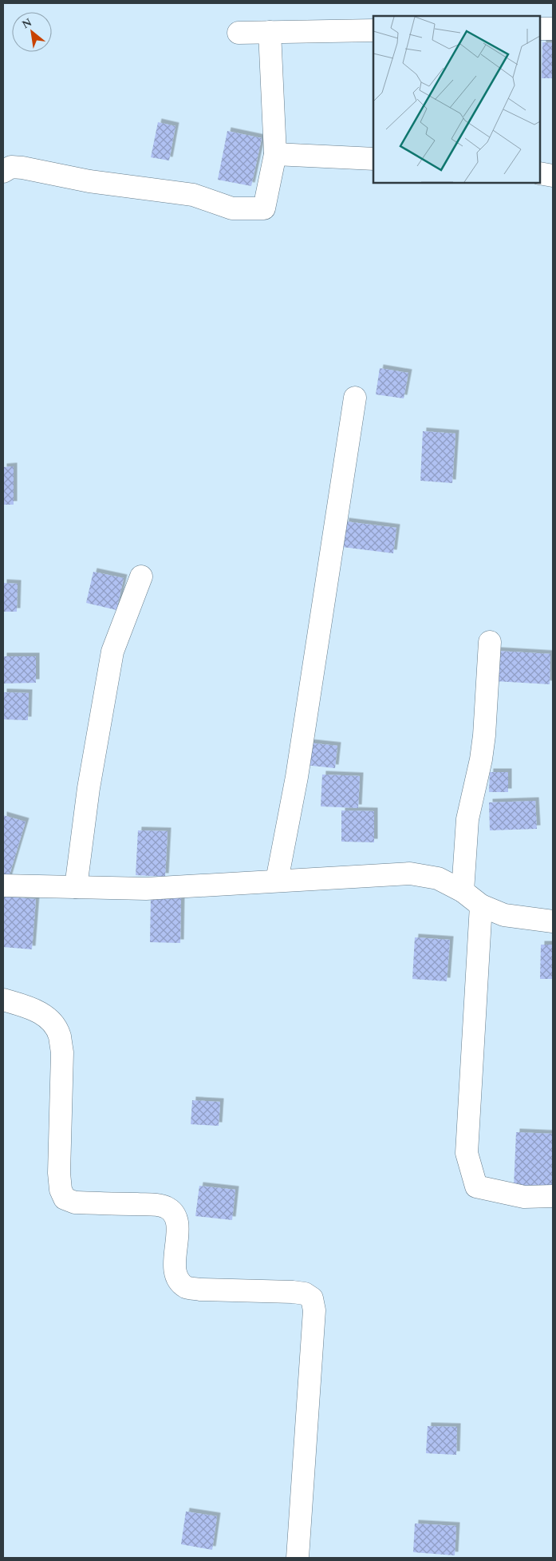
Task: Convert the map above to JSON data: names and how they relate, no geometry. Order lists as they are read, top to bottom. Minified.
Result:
{"north":"top left"}
